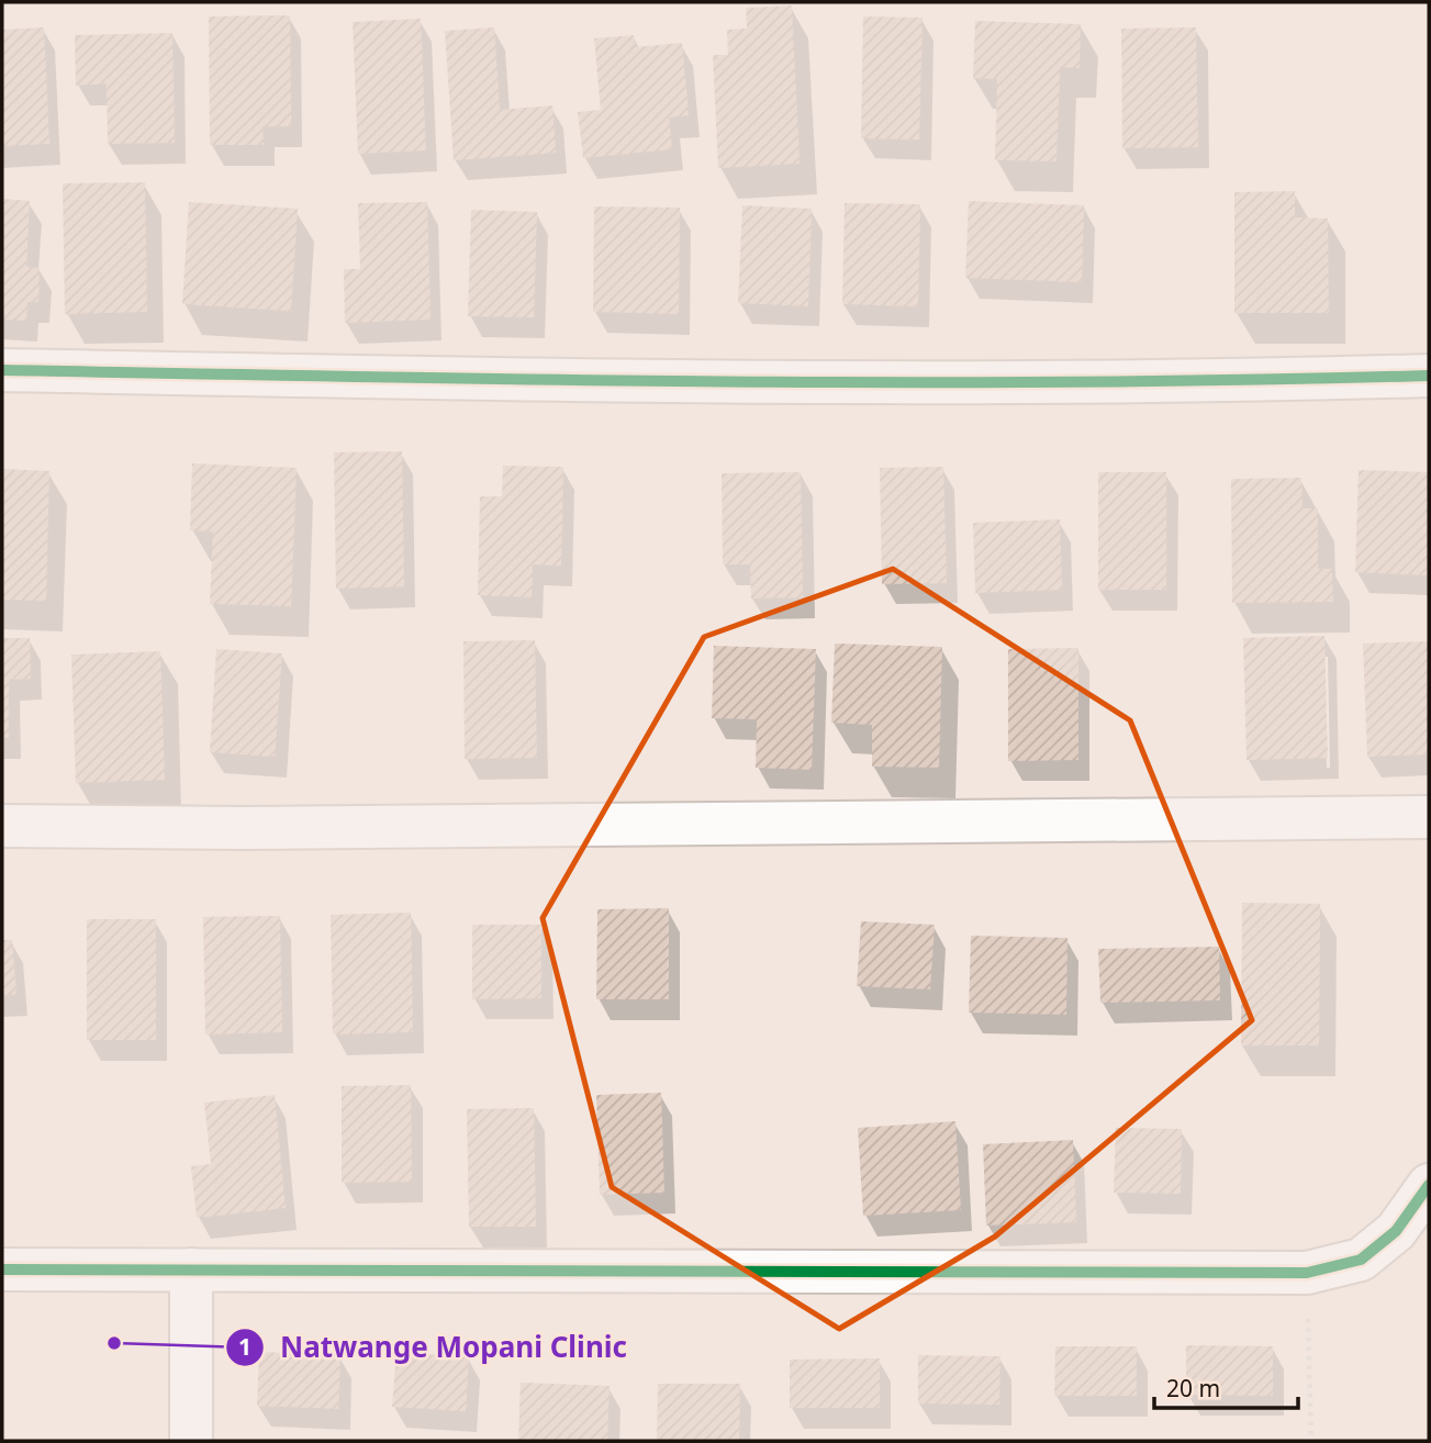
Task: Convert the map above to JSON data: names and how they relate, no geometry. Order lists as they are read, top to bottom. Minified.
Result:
{"places":["Natwange Mopani Clinic"],"scale_bar":"20 m"}
